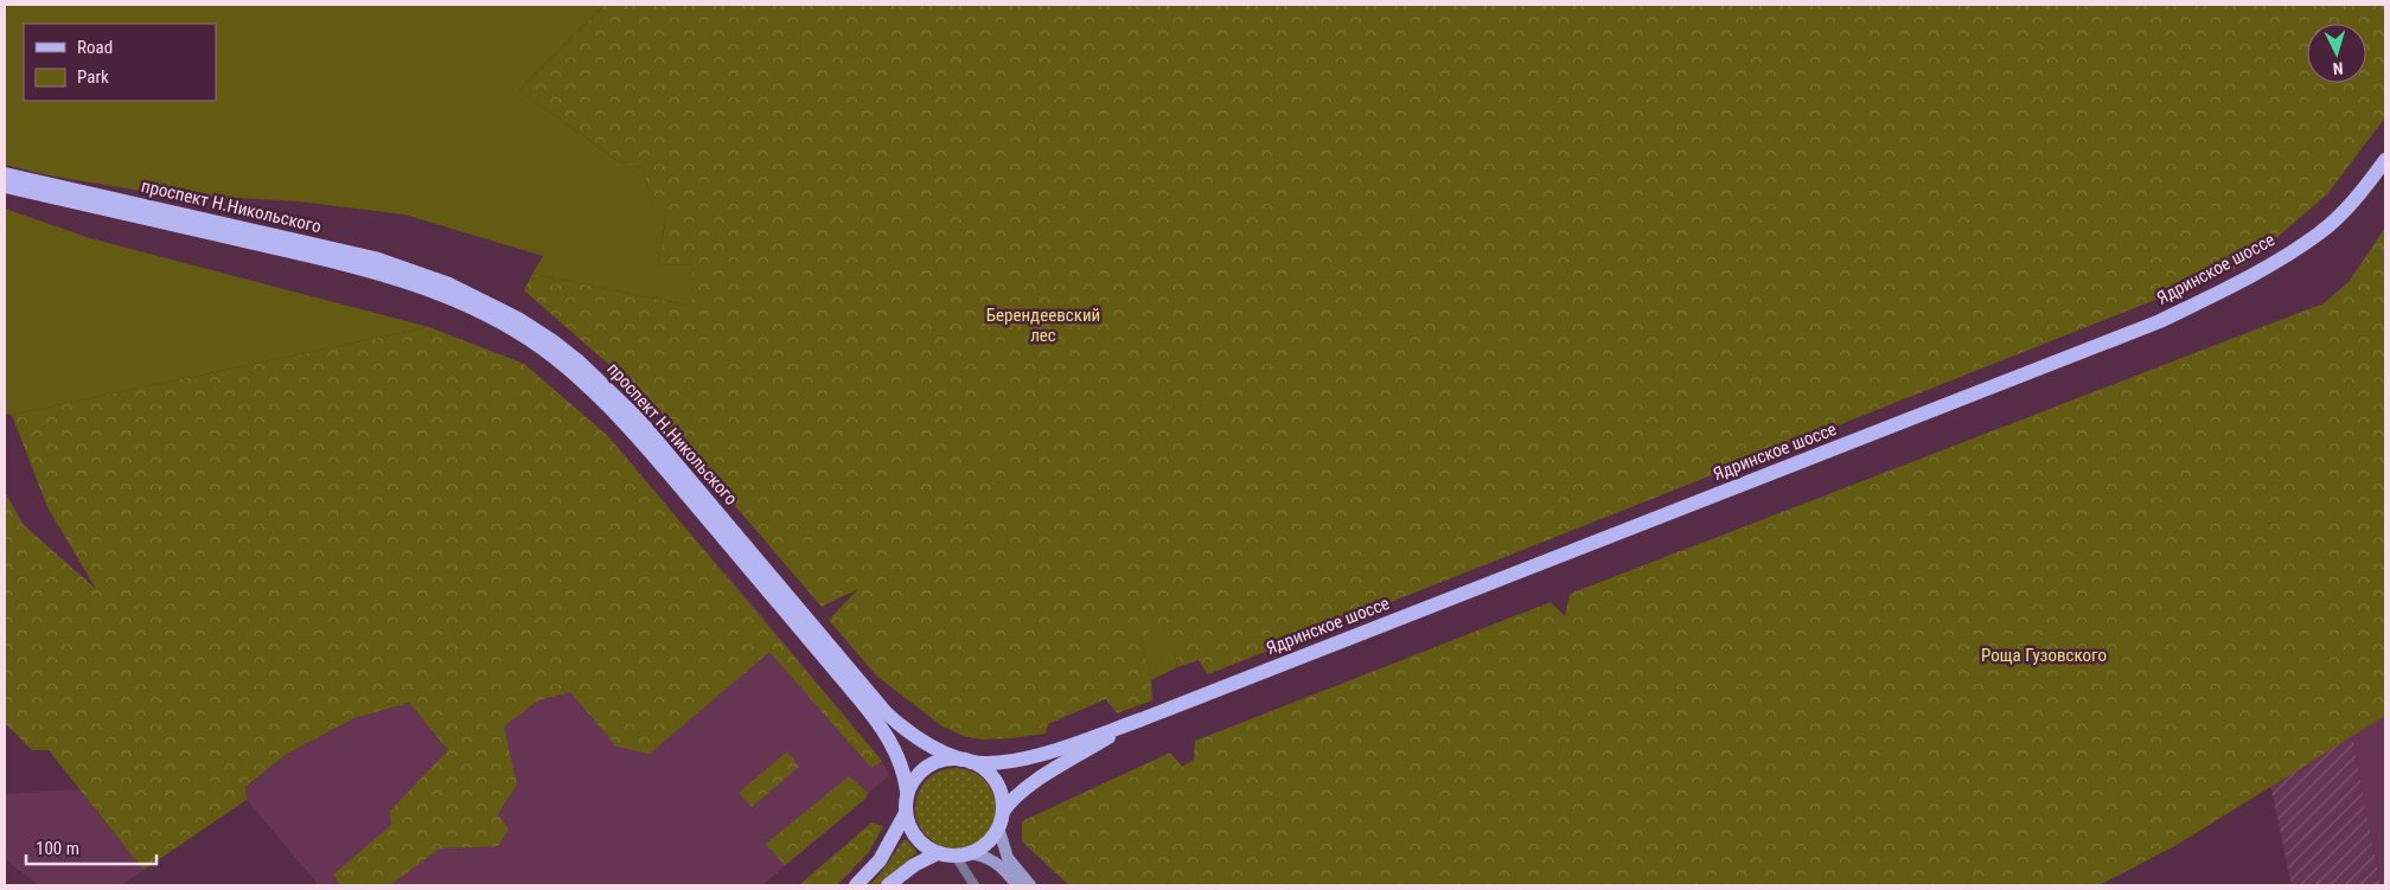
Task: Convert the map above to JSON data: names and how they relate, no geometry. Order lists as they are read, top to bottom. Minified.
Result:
{"streets":{"main road":["проспект Н.Никольского","Ядринское шоссе"]},"crossings":[["проспект Н.Никольского","Ядринское шоссе"]],"parks":["Берендеевский лес","Роща Гузовского"],"legend":["Road","Park"],"scale_bar":"100 m","north":"bottom"}
